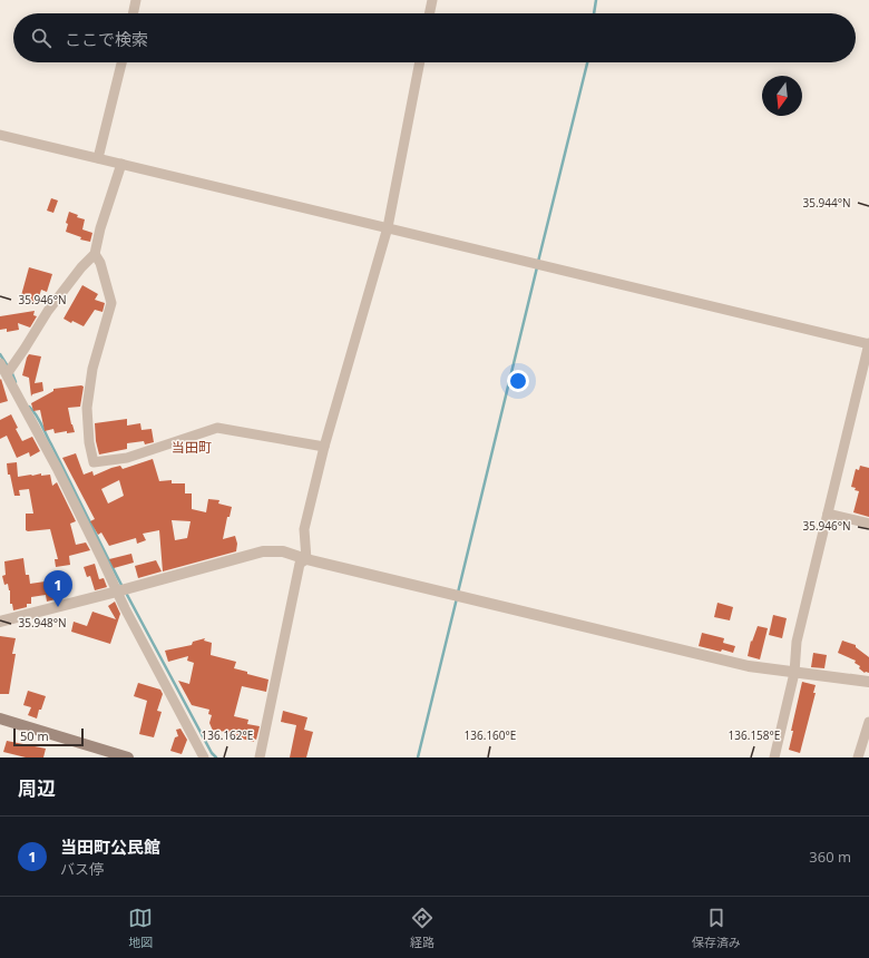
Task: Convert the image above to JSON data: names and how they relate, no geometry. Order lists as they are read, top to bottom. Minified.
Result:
{"districts":["当田町"],"scale_bar":"50 m","north":"bottom","page":{"search":"ここで検索","pins":"1","scale":"50 m","heading":"周辺","list":[{"mark":"1","name":"当田町公民館","note":"バス停","value":"360 m"}],"nav":["地図","経路","保存済み"]},"coordinates":["35.944°N","35.946°N","35.948°N","136.162°E","136.160°E","136.158°E"]}
